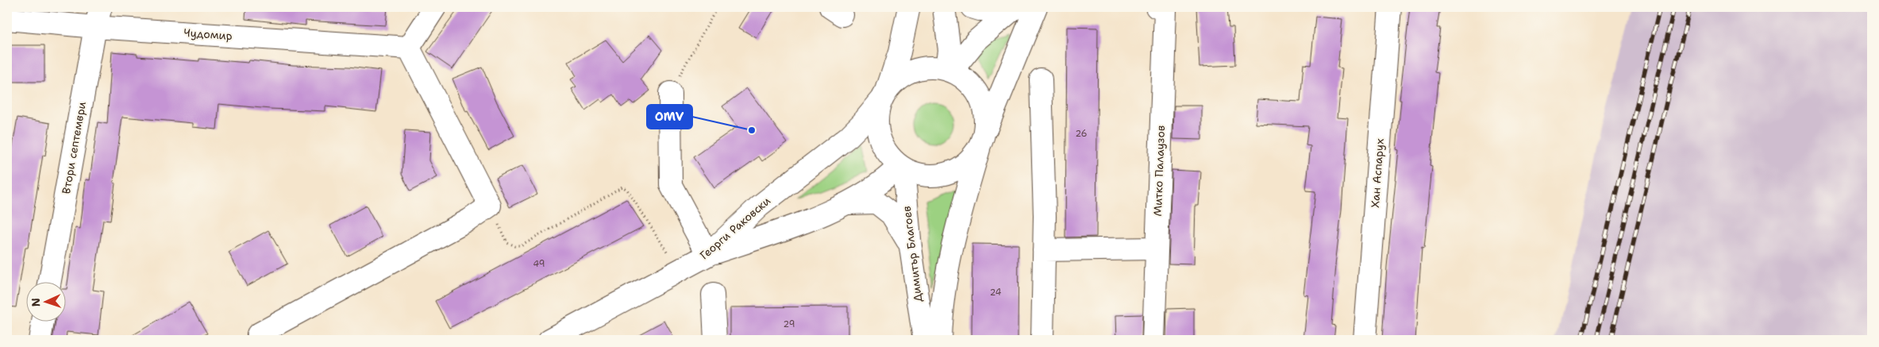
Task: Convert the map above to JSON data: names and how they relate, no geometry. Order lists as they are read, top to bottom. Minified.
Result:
{"streets":{"street":["Чудомир","Втори септември","Митко Палаузов","Хан Аспарух","Георги Раковски","Димитър Благоев"]},"crossings":[["Чудомир","Втори септември"],["Георги Раковски","Димитър Благоев"]],"places":["OMV"],"house_numbers":["26","49","24","29"],"north":"left"}
